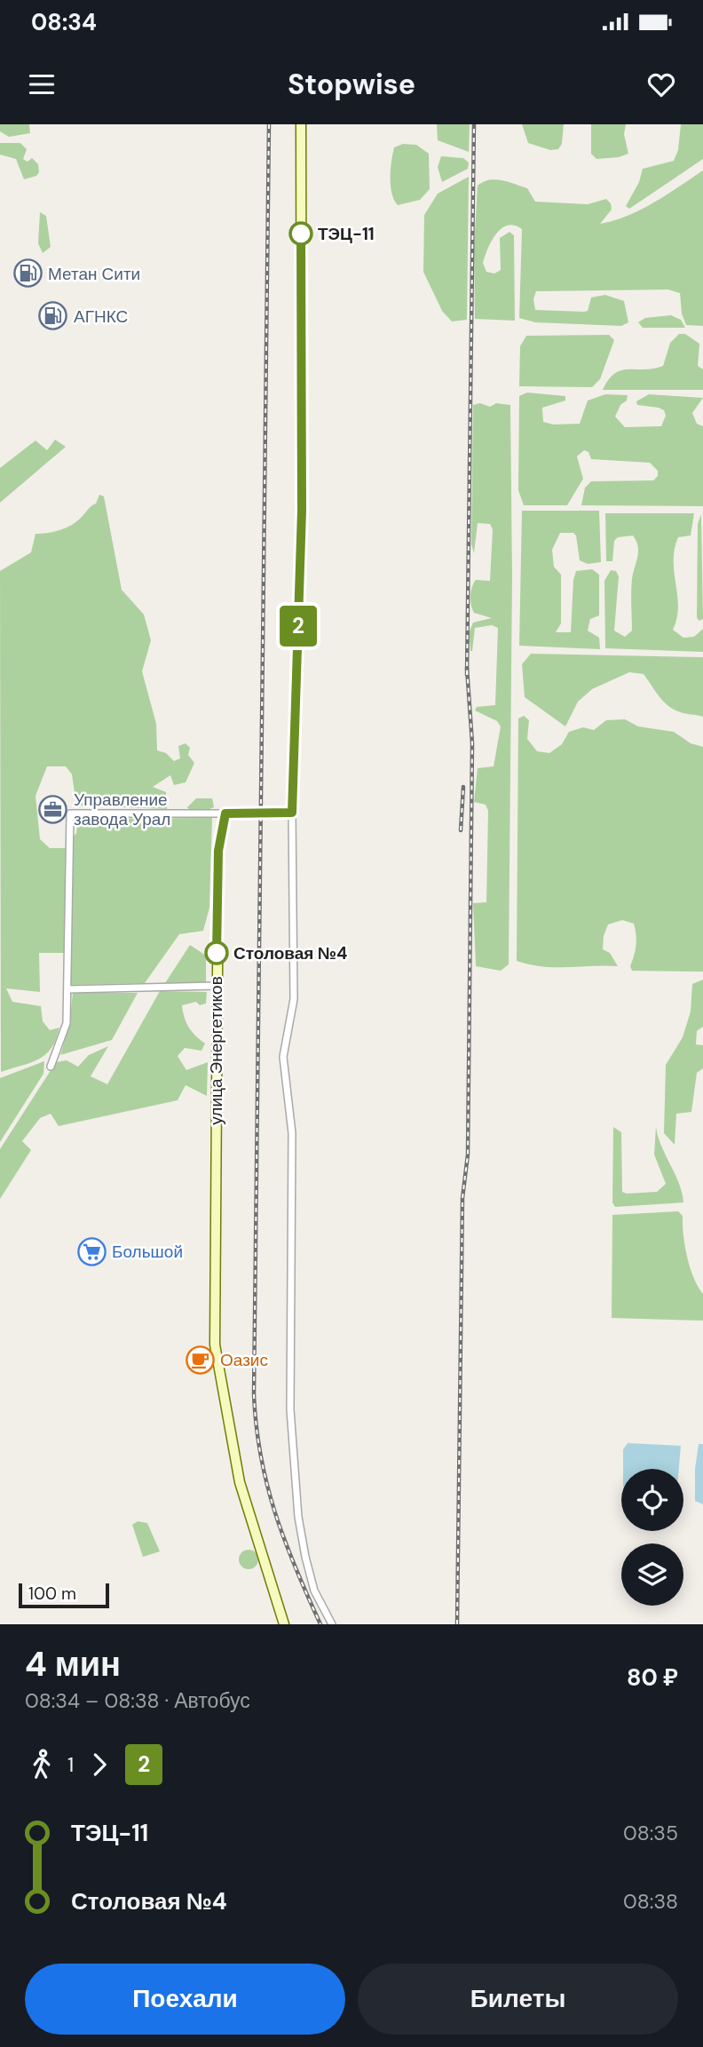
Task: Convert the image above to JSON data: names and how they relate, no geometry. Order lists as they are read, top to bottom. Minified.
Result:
{"streets":{"street":["улица Энергетиков"]},"places":{"other":["ТЭЦ-11","Столовая №4"],"fuel station":["Метан Сити","АГНКС"],"office":["Управление завода Урал"],"supermarket":["Большой"],"cafe":["Оазис"]},"lines":["bus line 2"],"scale_bar":"100 m","page":{"status":"08:34","header":"Stopwise","on_map":"2","scale":"100 m","heading":["4 мин","08:34 – 08:38 · Автобус","80 ₽"],"legs":["1","2"],"list":[{"name":"ТЭЦ-11","value":"08:35"},{"name":"Столовая №4","value":"08:38"}],"buttons":["Поехали","Билеты"]}}
